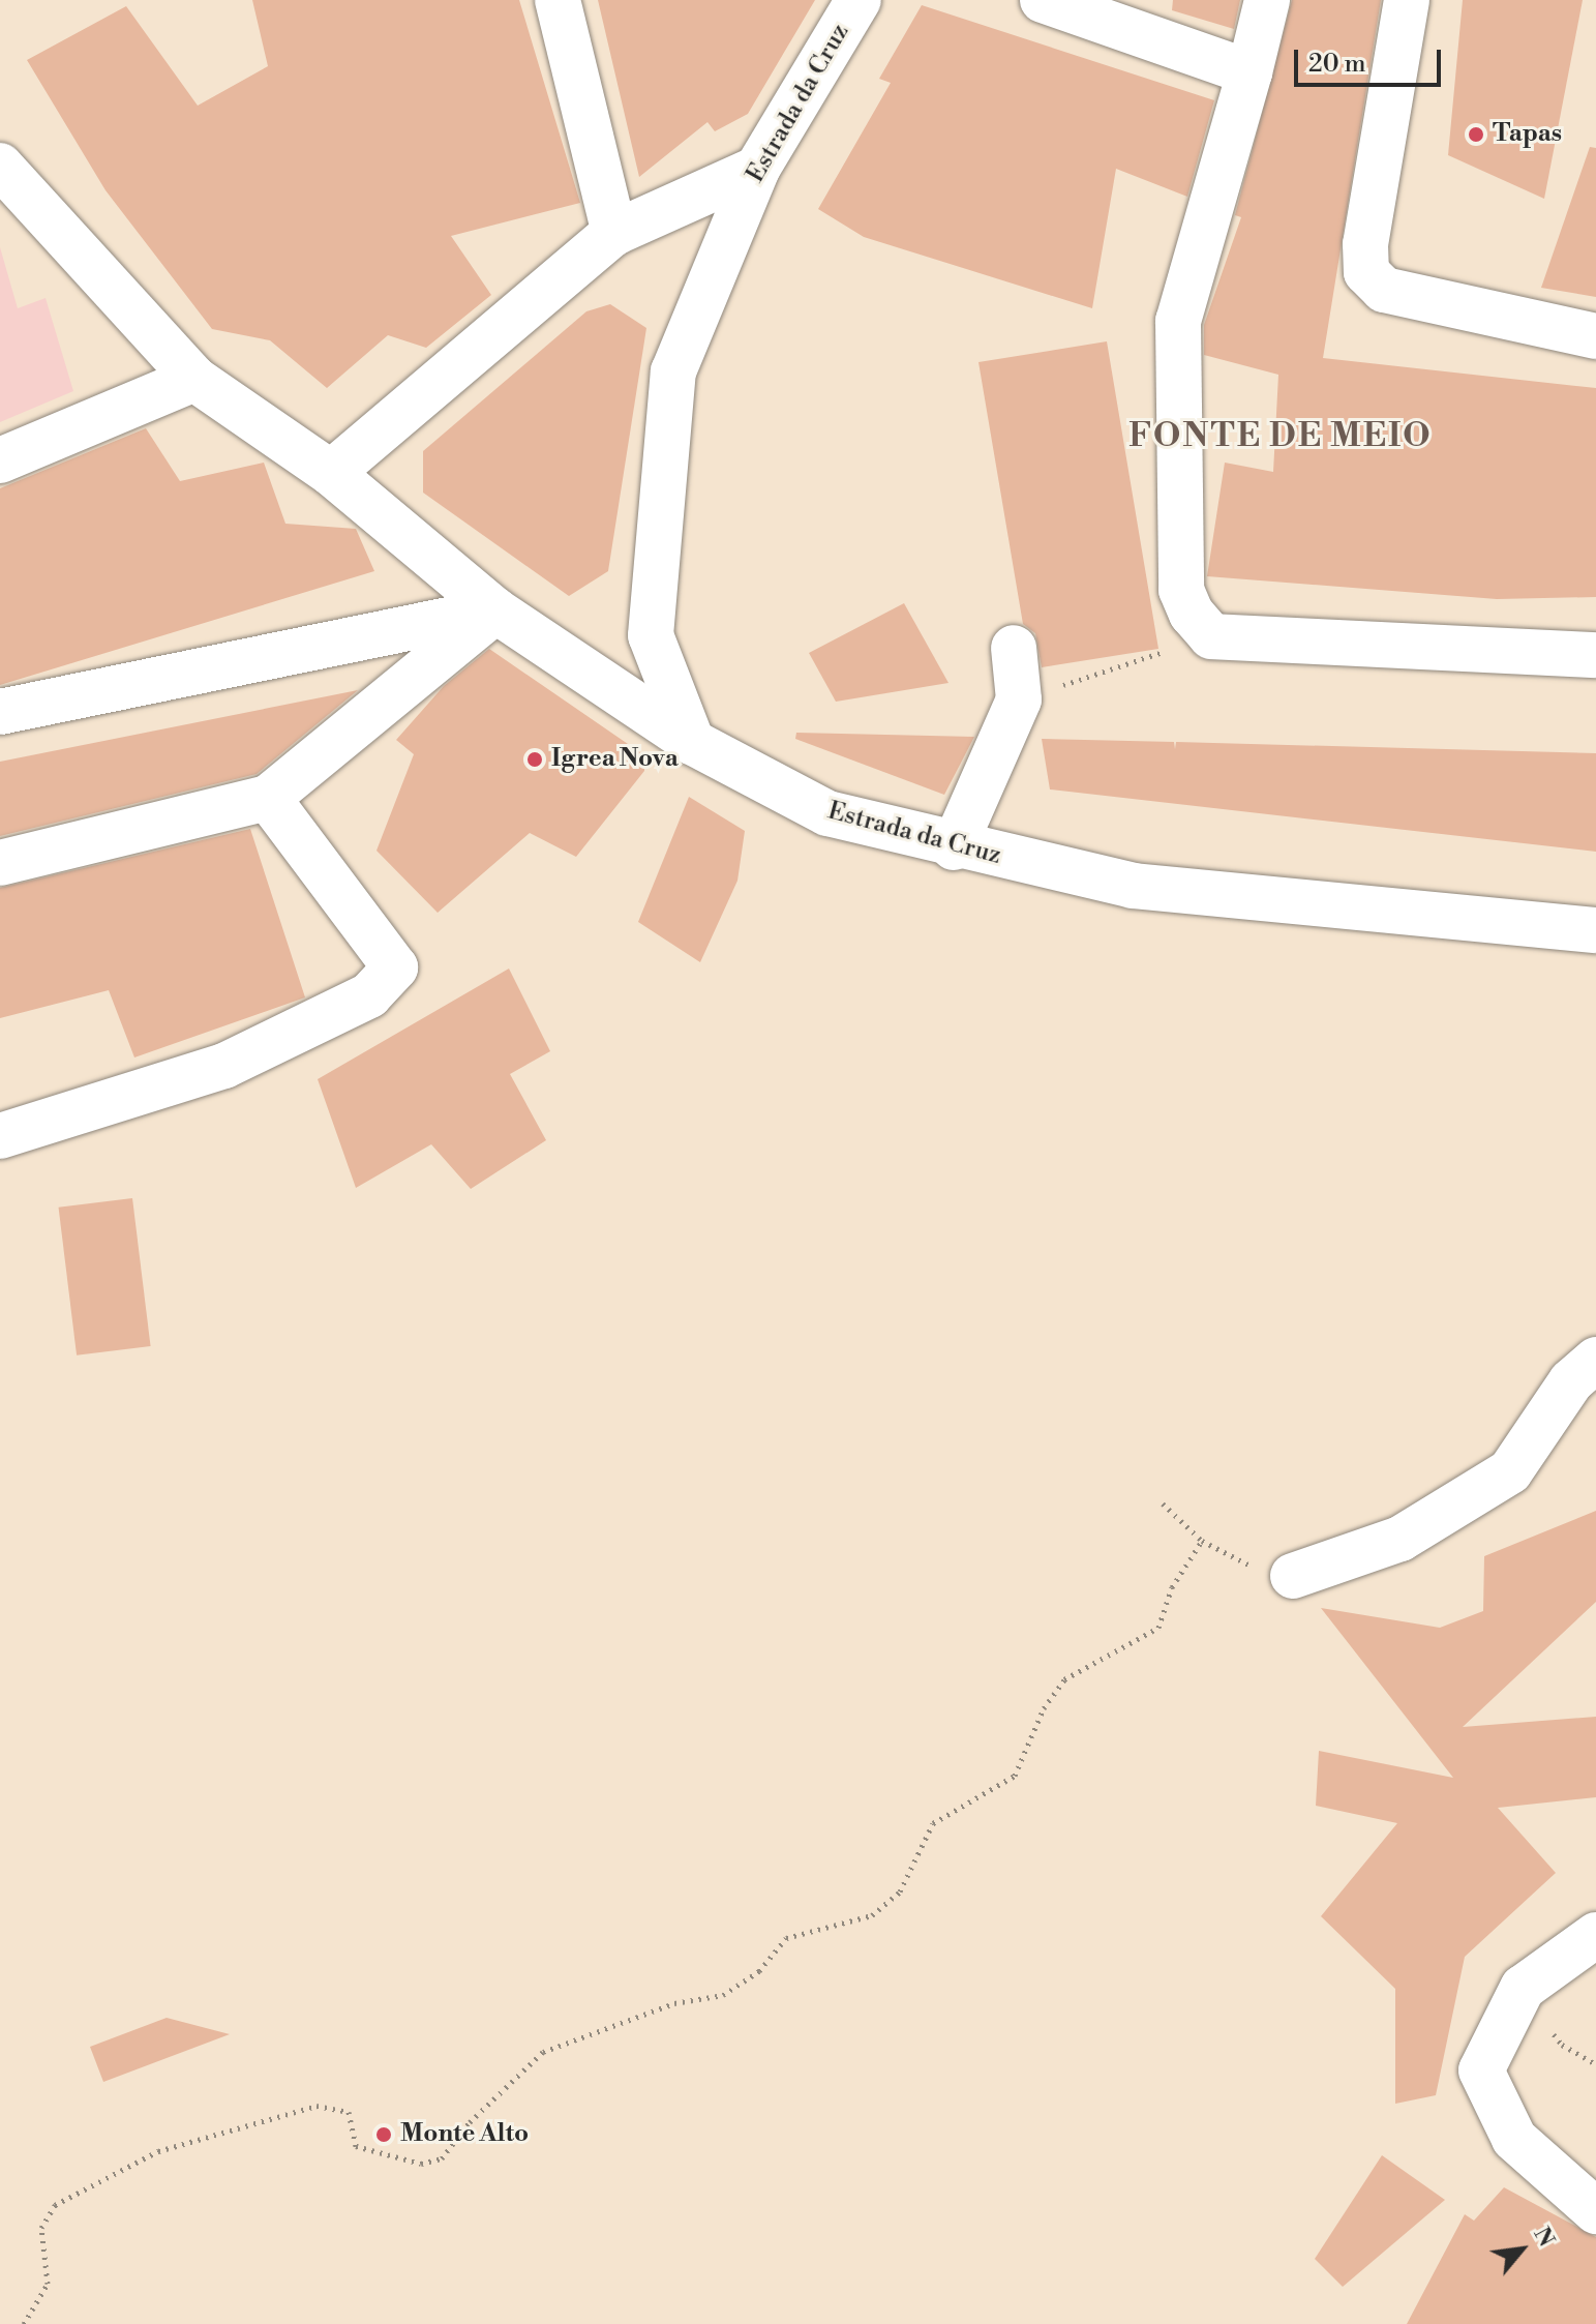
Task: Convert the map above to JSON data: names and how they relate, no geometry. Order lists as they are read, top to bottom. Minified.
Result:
{"streets":{"street":["Estrada da Cruz"]},"districts":["FONTE DE MEIO"],"places":["Tapas","Igrea Nova","Monte Alto"],"scale_bar":"20 m","north":"top right"}
